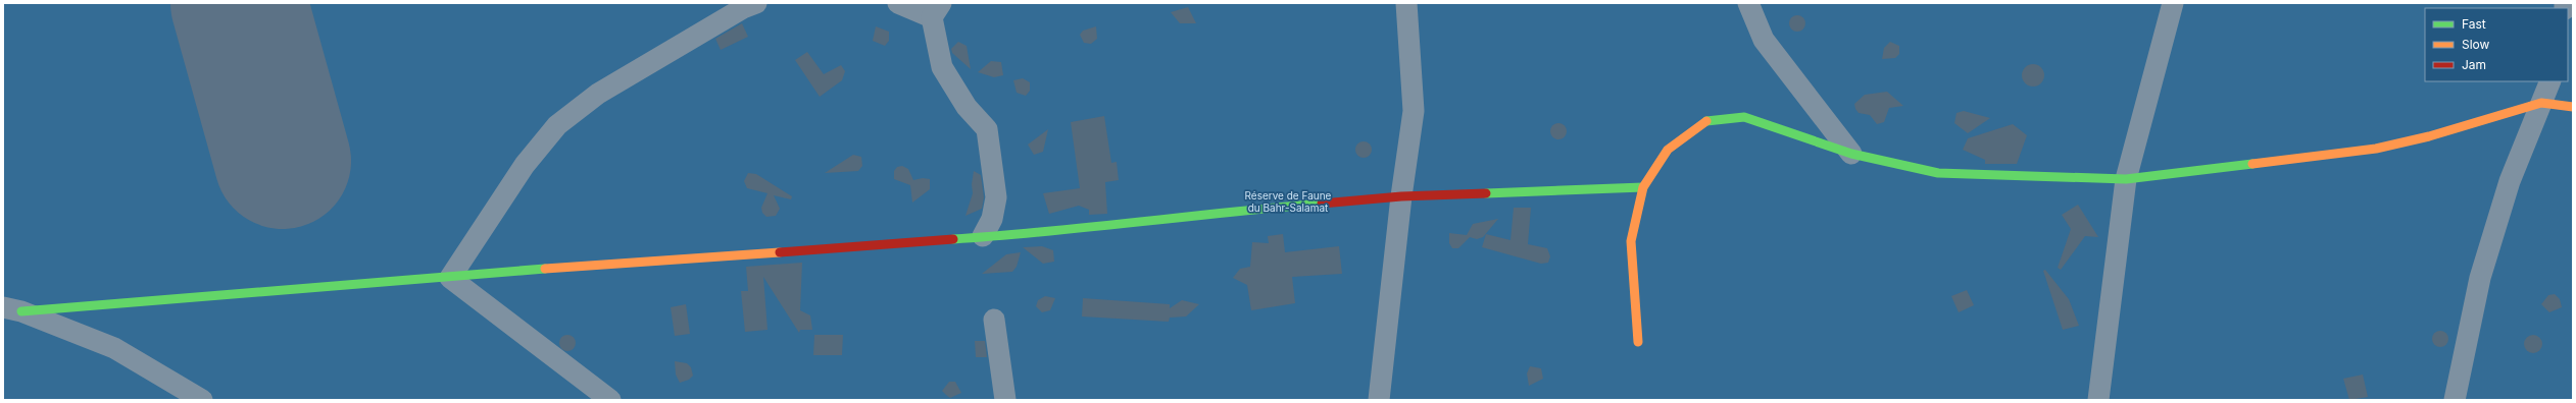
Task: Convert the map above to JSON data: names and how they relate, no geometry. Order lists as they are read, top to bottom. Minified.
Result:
{"parks":["Réserve de Faune du Bahr-Salamat"],"legend":["Fast","Slow","Jam"]}
